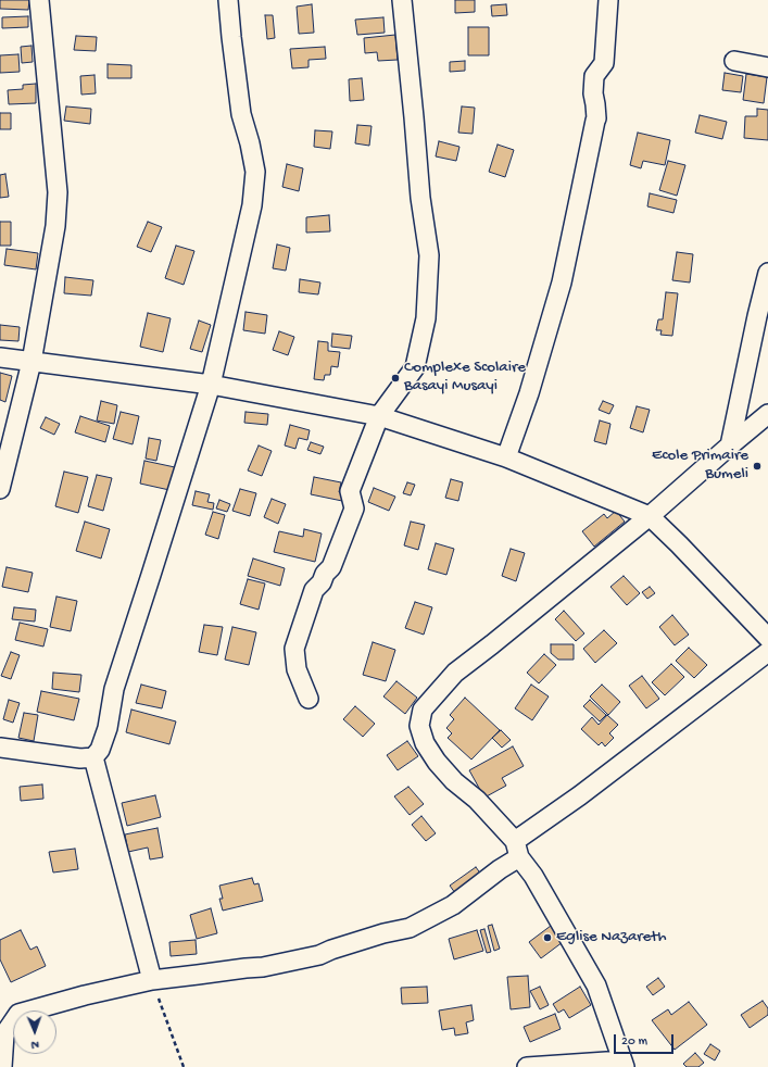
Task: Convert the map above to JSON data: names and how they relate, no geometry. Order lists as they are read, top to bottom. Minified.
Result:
{"places":["Complexe Scolaire Basayi Musayi","Ecole Primaire Bumeli","Eglise Nazareth"],"scale_bar":"20 m","north":"bottom"}
